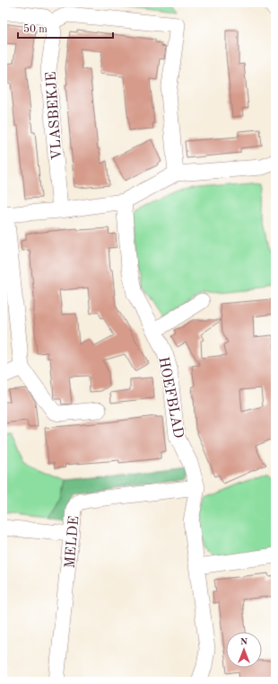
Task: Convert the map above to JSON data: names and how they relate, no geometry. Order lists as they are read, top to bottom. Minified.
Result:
{"streets":{"street":["VLASBEKJE","HOEFBLAD","MELDE"]},"crossings":[["HOEFBLAD","MELDE"]],"scale_bar":"50 m","north":"top"}
